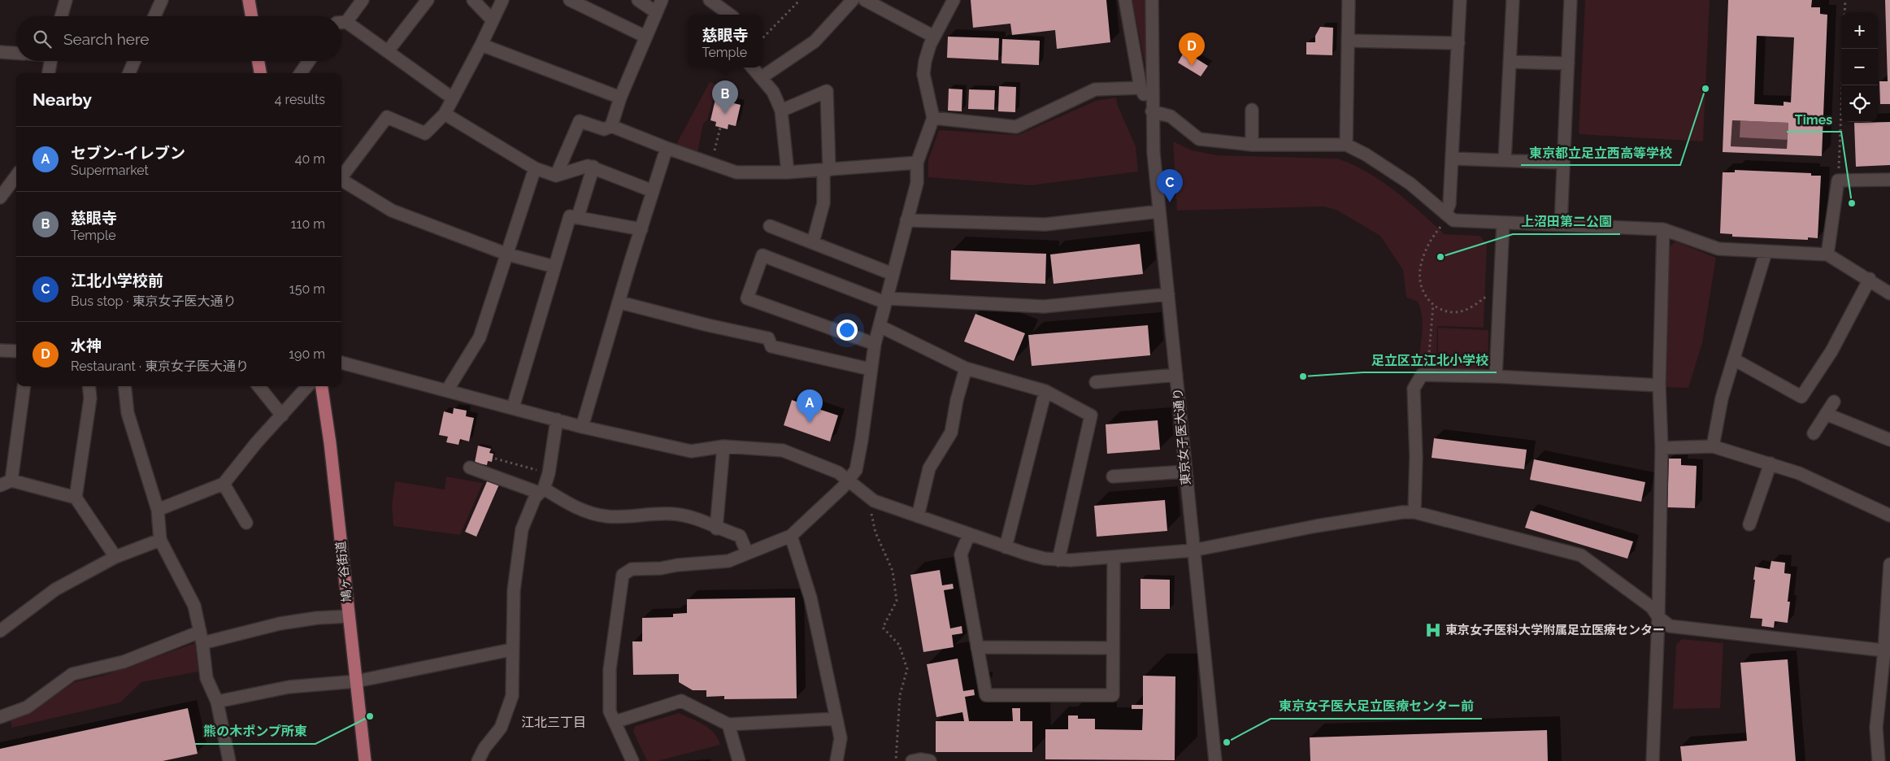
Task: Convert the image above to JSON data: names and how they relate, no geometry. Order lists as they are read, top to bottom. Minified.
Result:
{"streets":{"main road":["鳩ヶ谷街道"],"street":["東京女子医大通り"]},"districts":["江北三丁目"],"places":{"other":["東京都立足立西高等学校","Times","上沼田第二公園","足立区立江北小学校","熊の木ポンプ所東","東京女子医大足立医療センター前"],"hospital":["東京女子医科大学附属足立医療センター"]},"page":{"map_buttons":["+","−"],"popup":["慈眼寺","Temple"],"search":"Search here","pins":["D","B","C","A"],"heading":["Nearby","4 results"],"list":[{"mark":"A","name":"セブン-イレブン","note":"Supermarket","value":"40 m"},{"mark":"B","name":"慈眼寺","note":"Temple","value":"110 m"},{"mark":"C","name":"江北小学校前","note":"Bus stop · 東京女子医大通り","value":"150 m"},{"mark":"D","name":"水神","note":"Restaurant · 東京女子医大通り","value":"190 m"}]}}
